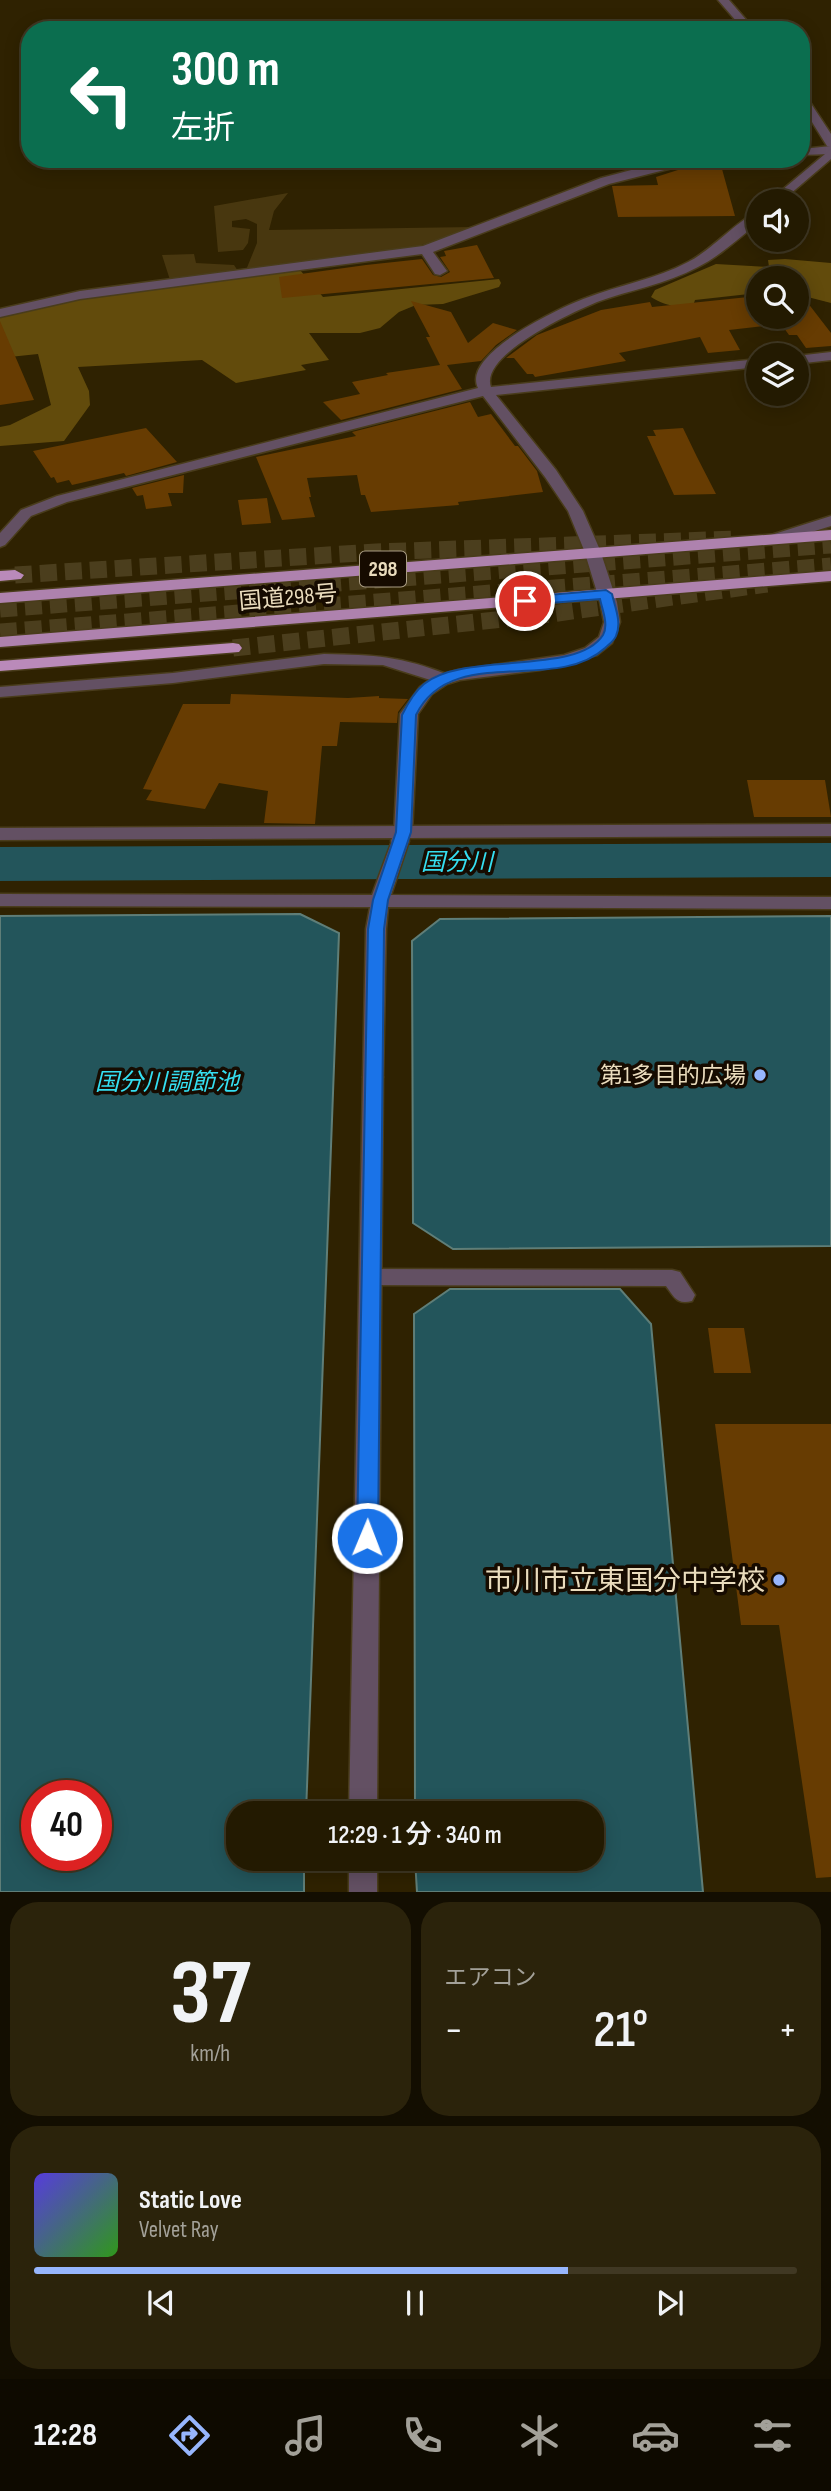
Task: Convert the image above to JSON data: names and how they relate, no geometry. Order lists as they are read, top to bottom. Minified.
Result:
{"streets":{"highway":["298","国道298号"]},"water":["国分川","国分川調節池"],"places":["第1多目的広場","市川市立東国分中学校"],"page":{"turn":["300 m","左折"],"limit":"40","trip":"12:29 · 1 分 · 340 m","tile":[["37","km/h"],"エアコン"],"heat":["−","21°","+"],"song":["Static Love","Velvet Ray"],"tabs":"12:28"}}
